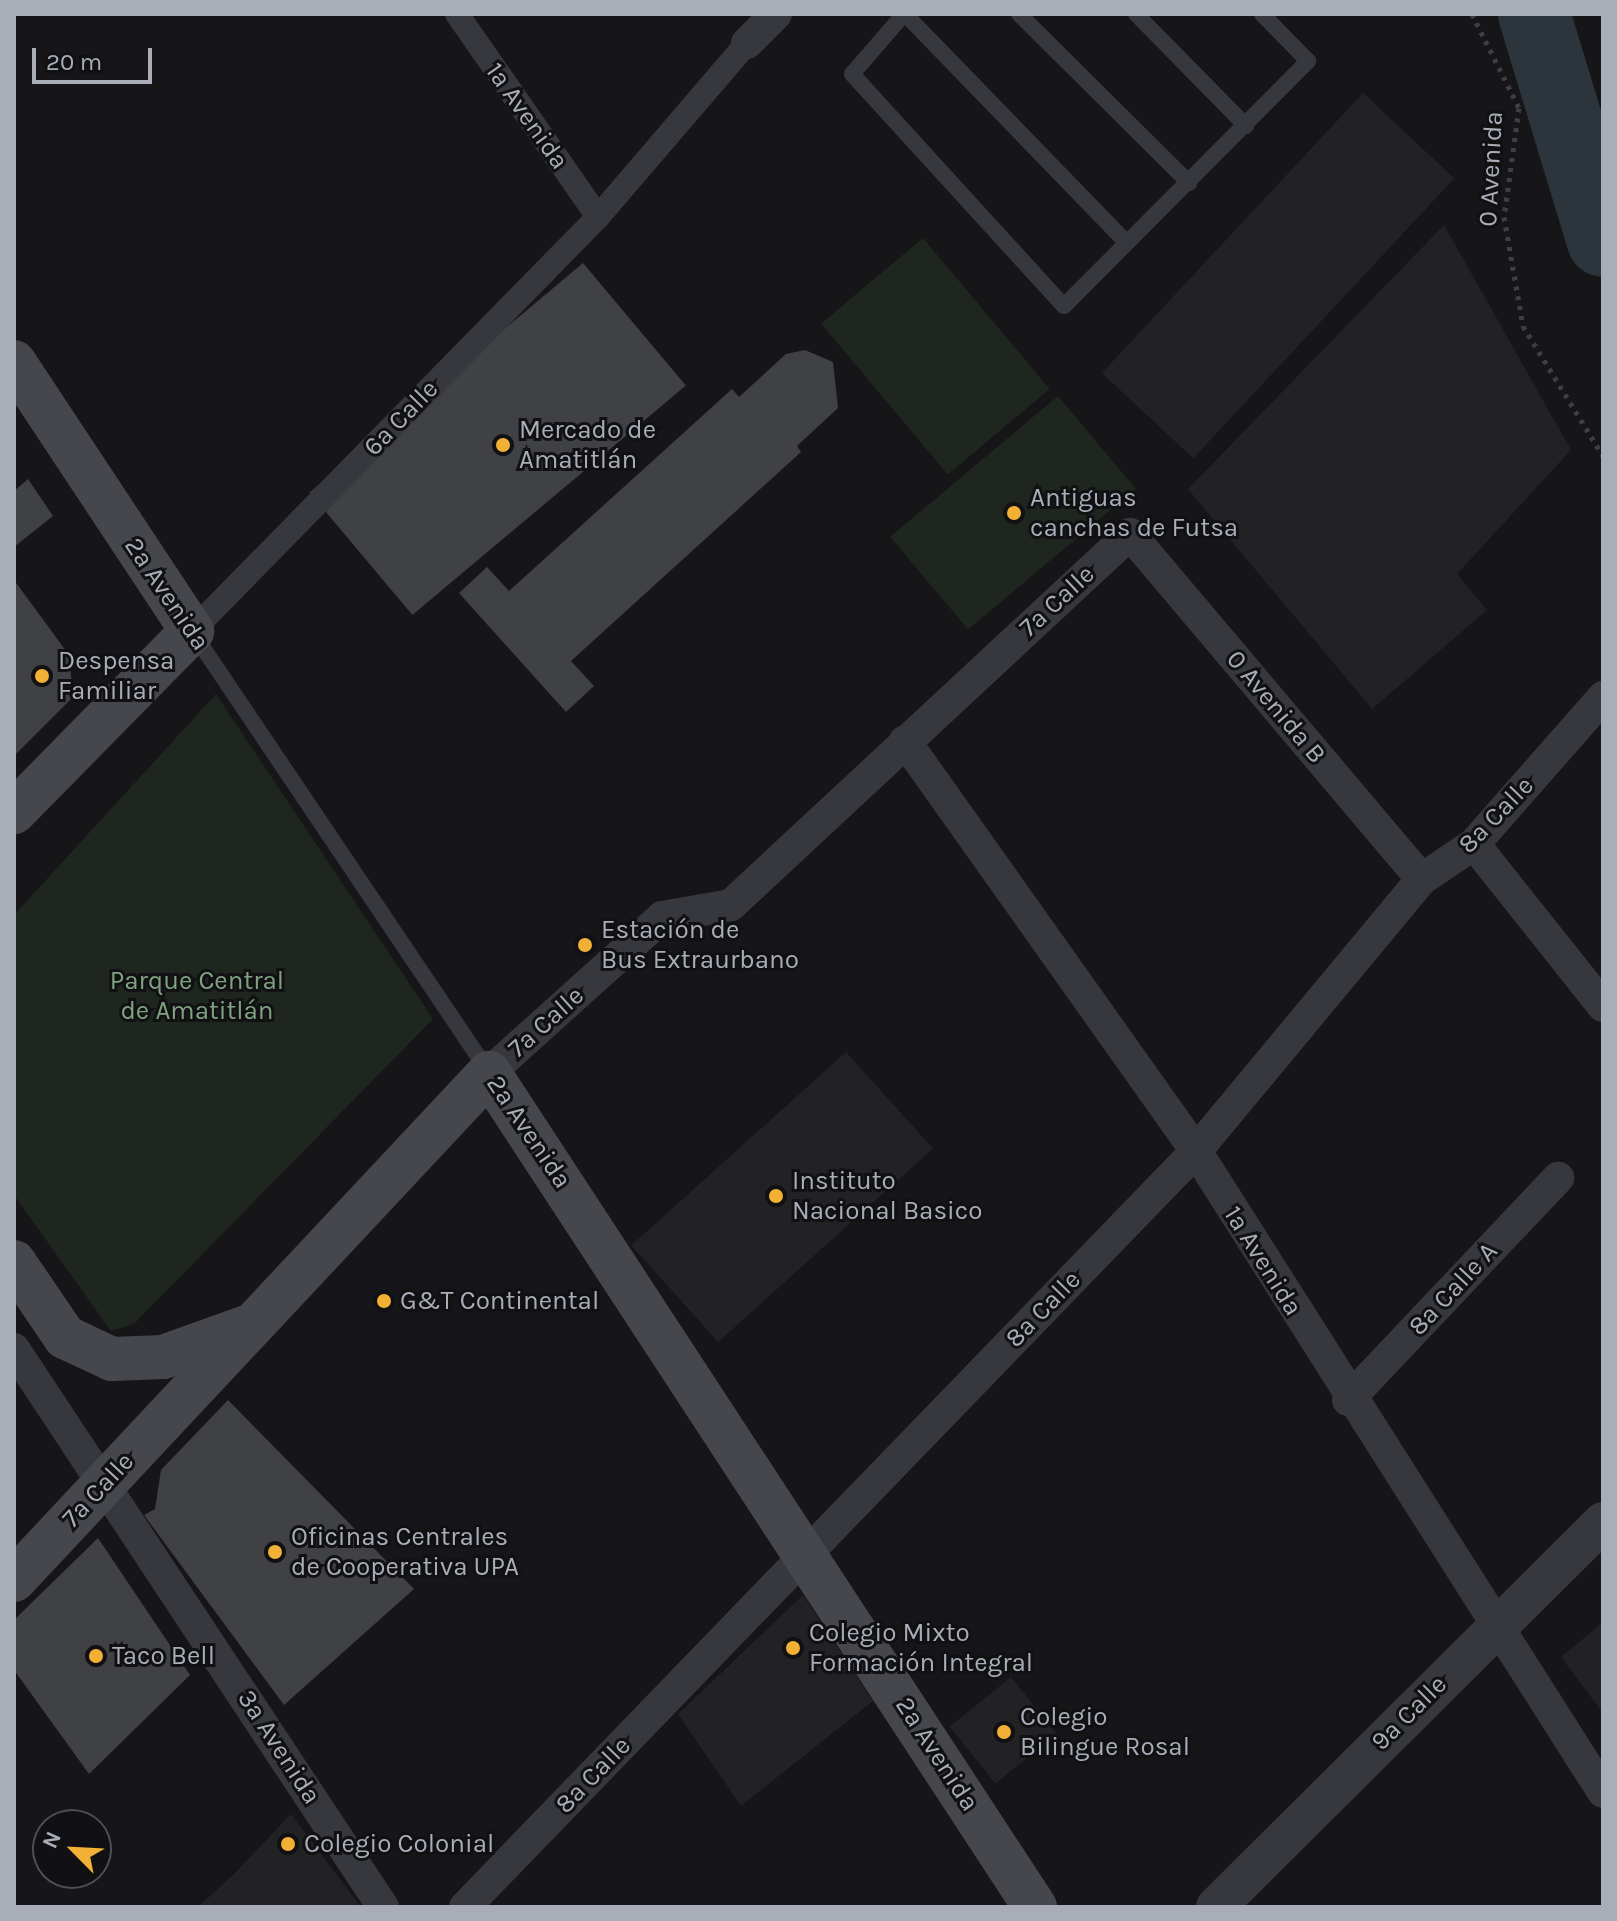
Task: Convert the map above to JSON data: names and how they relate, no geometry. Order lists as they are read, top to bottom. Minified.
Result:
{"streets":{"main road":["6a Calle","2a Avenida","7a Calle"],"street":["1a Avenida","0 Avenida B","8a Calle","8a Calle A","9a Calle","3a Avenida"],"path":["0 Avenida"]},"crossings":[["1a Avenida","6a Calle"],["1a Avenida","7a Calle"],["1a Avenida","8a Calle"],["1a Avenida","8a Calle A"],["1a Avenida","9a Calle"],["6a Calle","2a Avenida"],["2a Avenida","7a Calle"],["2a Avenida","8a Calle"],["7a Calle","0 Avenida B"],["7a Calle","3a Avenida"],["0 Avenida B","8a Calle"]],"parks":["Parque Central de Amatitlán"],"places":["Mercado de Amatitlán","Antiguas canchas de Futsa","Despensa Familiar","Estación de Bus Extraurbano","Instituto Nacional Basico","G&T Continental","Oficinas Centrales de Cooperativa UPA","Colegio Mixto Formación Integral","Taco Bell","Colegio Bilingue Rosal","Colegio Colonial"],"scale_bar":"20 m","north":"top left"}
